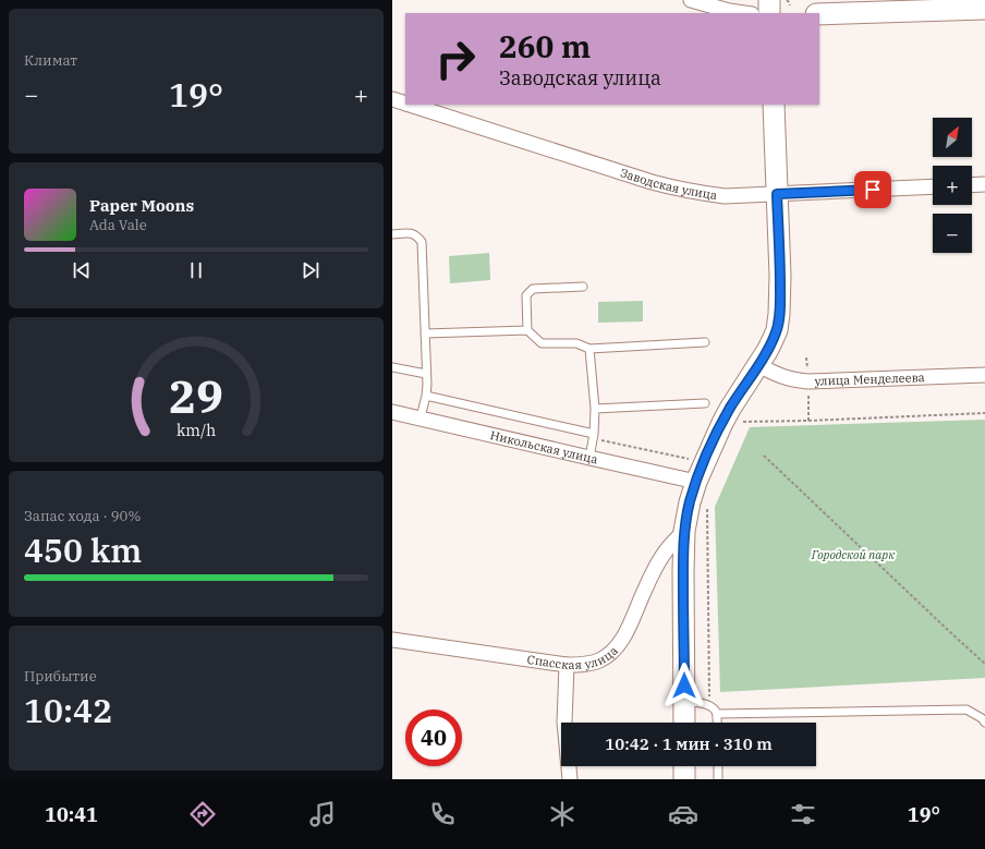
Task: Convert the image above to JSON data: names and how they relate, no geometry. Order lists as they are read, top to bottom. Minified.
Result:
{"streets":{"street":["Заводская улица","улица Менделеева","Никольская улица","Спасская улица"]},"parks":["Городской парк"],"north":"top right","page":{"tile":["Климат",["Запас хода · 90%","450 km"],["Прибытие","10:42"]],"turn":["260 m","Заводская улица"],"heat":["−","19°","+"],"map_buttons":["+","−"],"song":["Paper Moons","Ada Vale"],"limit":"40","trip":"10:42 · 1 мин · 310 m","tabs":["10:41","19°"],"gauge":["29","km/h"]}}
